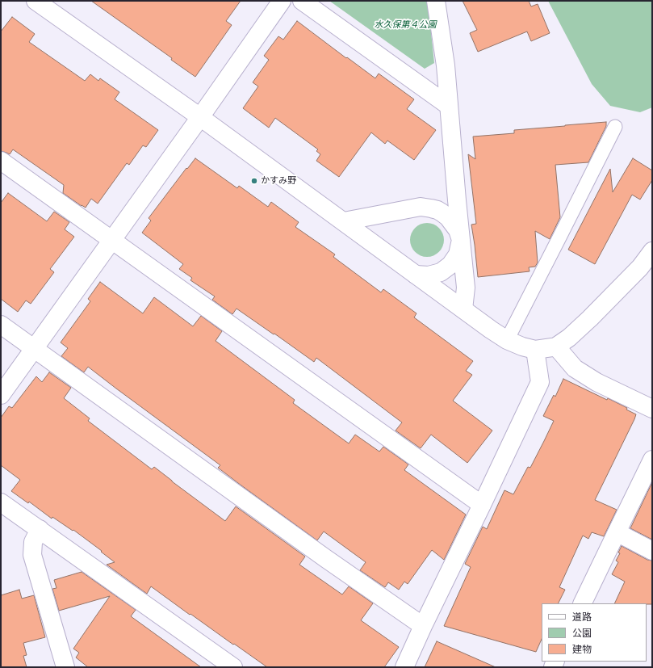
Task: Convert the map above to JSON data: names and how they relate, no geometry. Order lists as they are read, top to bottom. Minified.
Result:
{"parks":["水久保第４公園"],"places":["かすみ野"],"legend":["道路","公園","建物"]}
